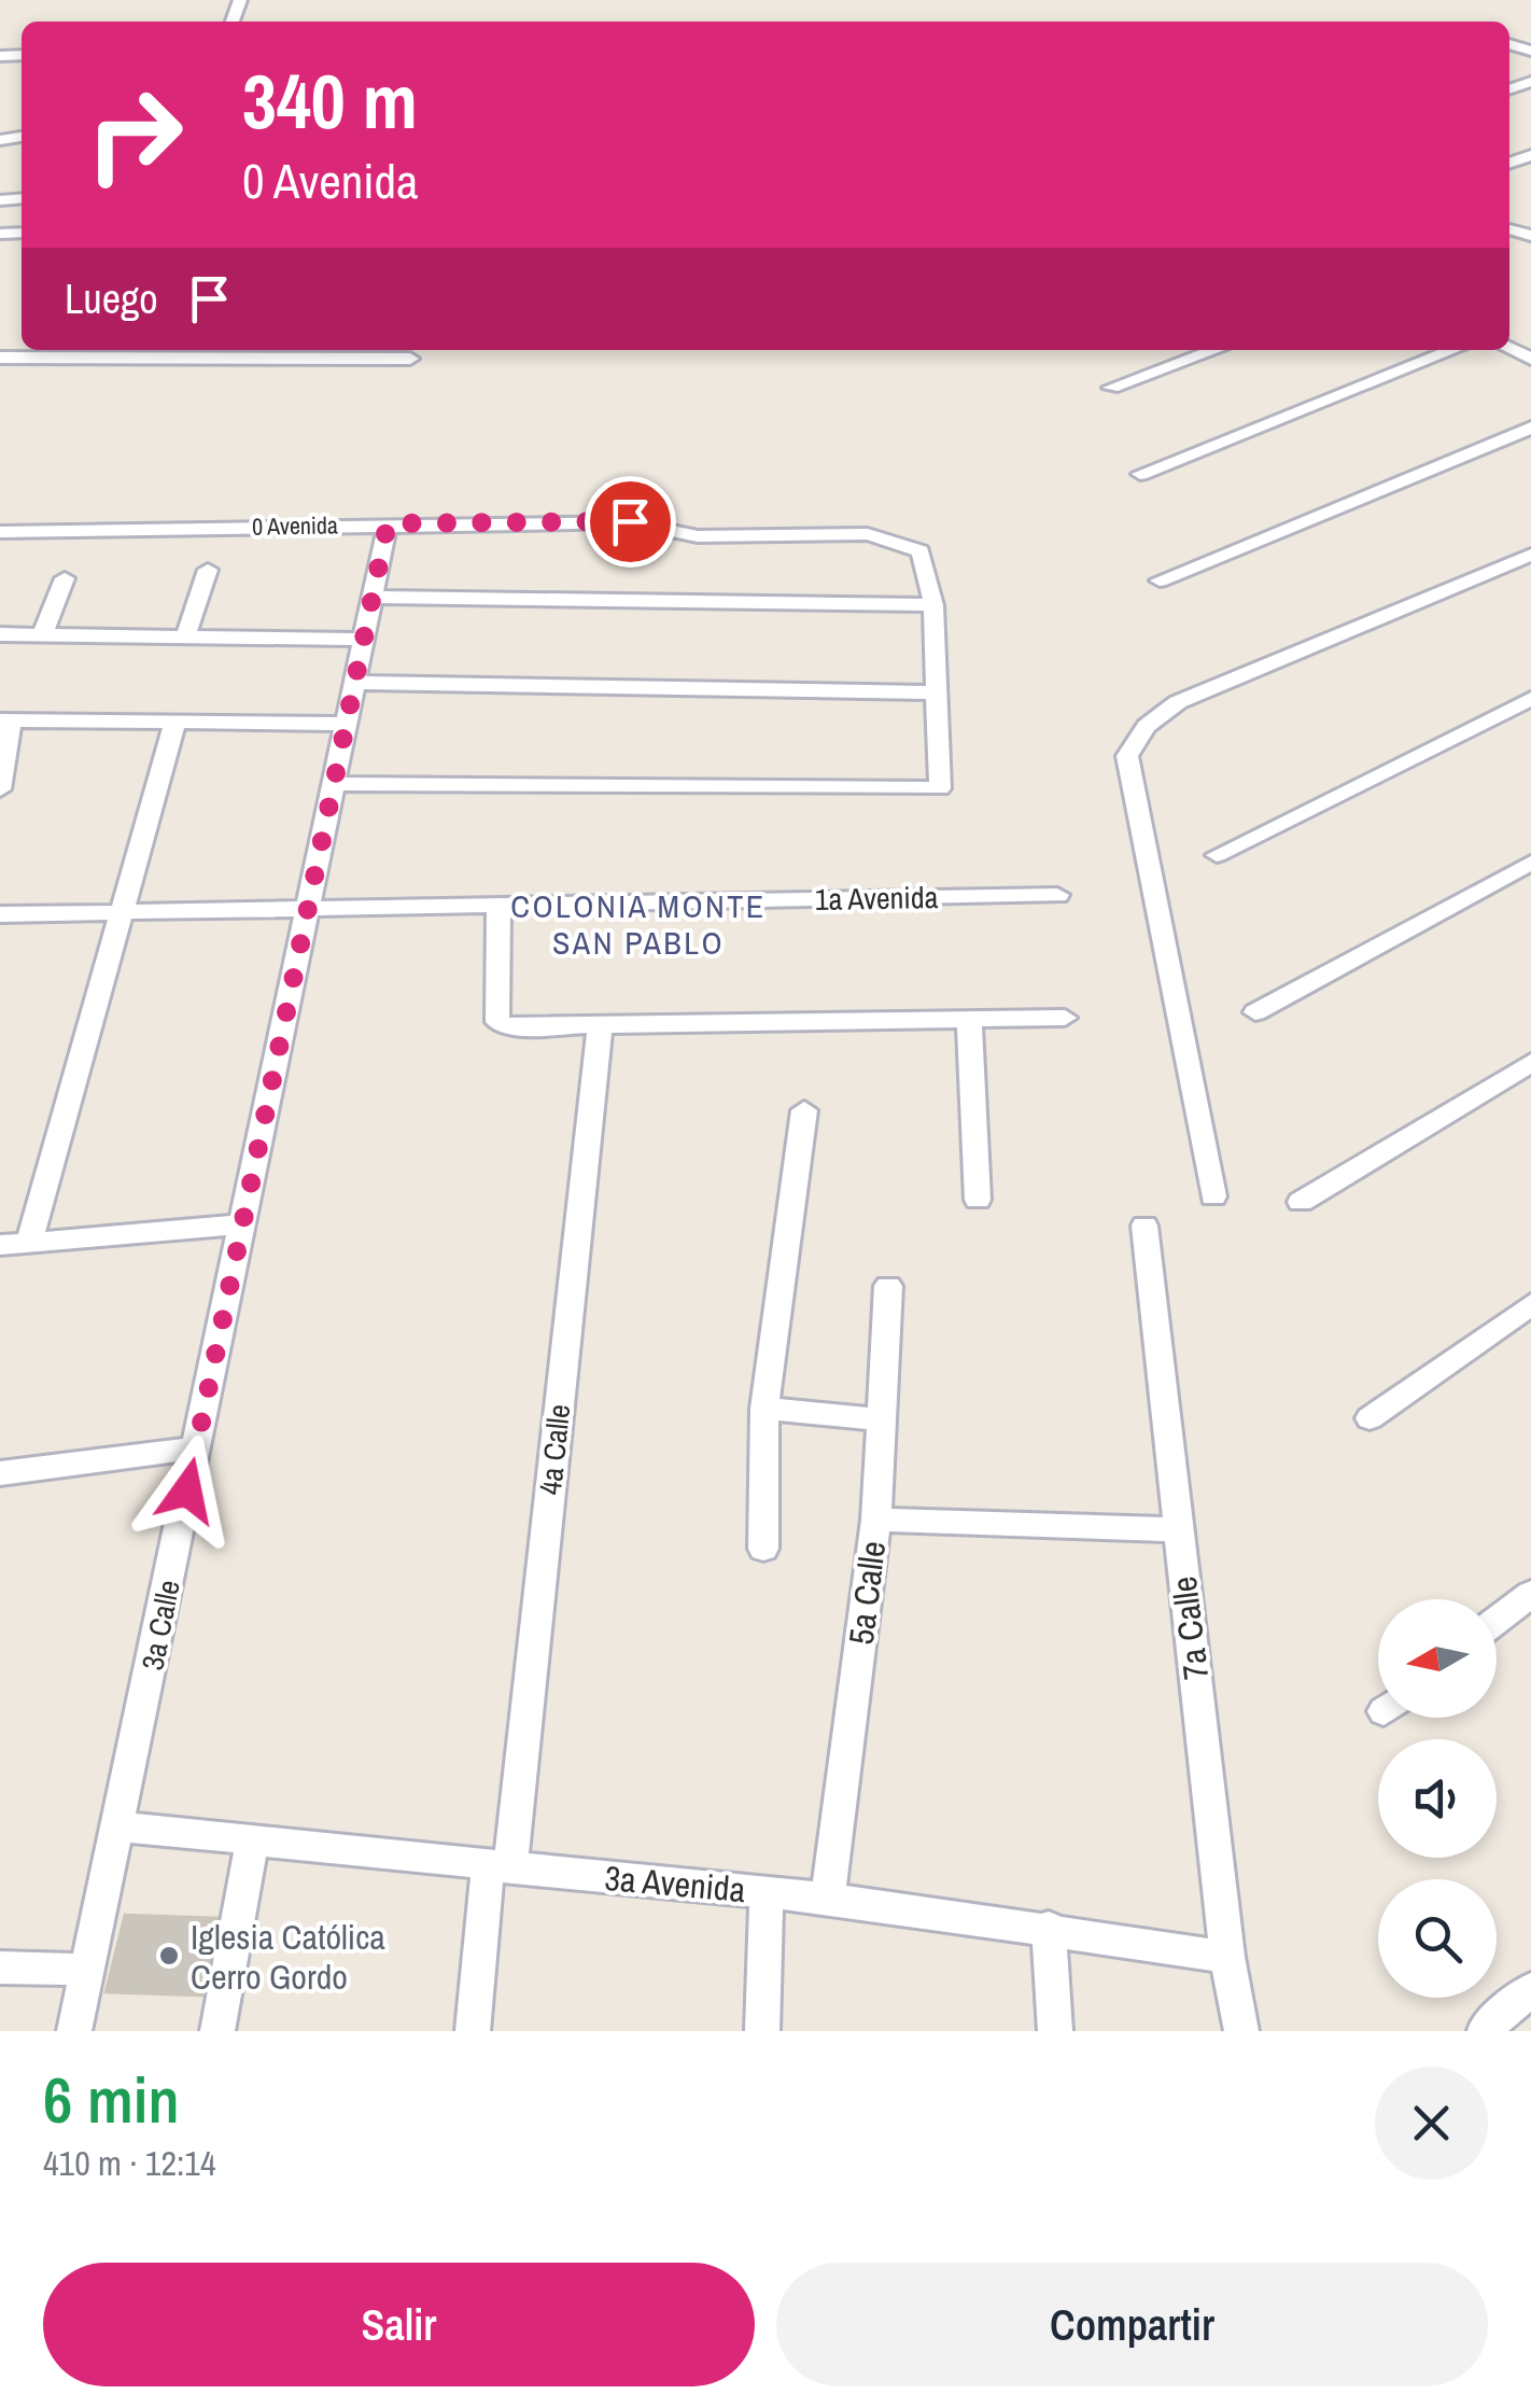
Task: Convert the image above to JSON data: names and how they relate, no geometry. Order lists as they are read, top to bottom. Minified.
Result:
{"streets":{"street":["0 Avenida","1a Avenida","4a Calle","5a Calle","3a Calle","7a Calle","3a Avenida"]},"crossings":[["0 Avenida","3a Calle"],["1a Avenida","3a Calle"],["4a Calle","3a Avenida"],["5a Calle","3a Avenida"],["3a Calle","3a Avenida"],["7a Calle","3a Avenida"]],"districts":["COLONIA MONTE SAN PABLO"],"places":["Iglesia Católica Cerro Gordo"],"north":"left","page":{"turn":["340 m","0 Avenida"],"then":"Luego","heading":["6 min","410 m · 12:14"],"buttons":["Salir","Compartir"]}}
